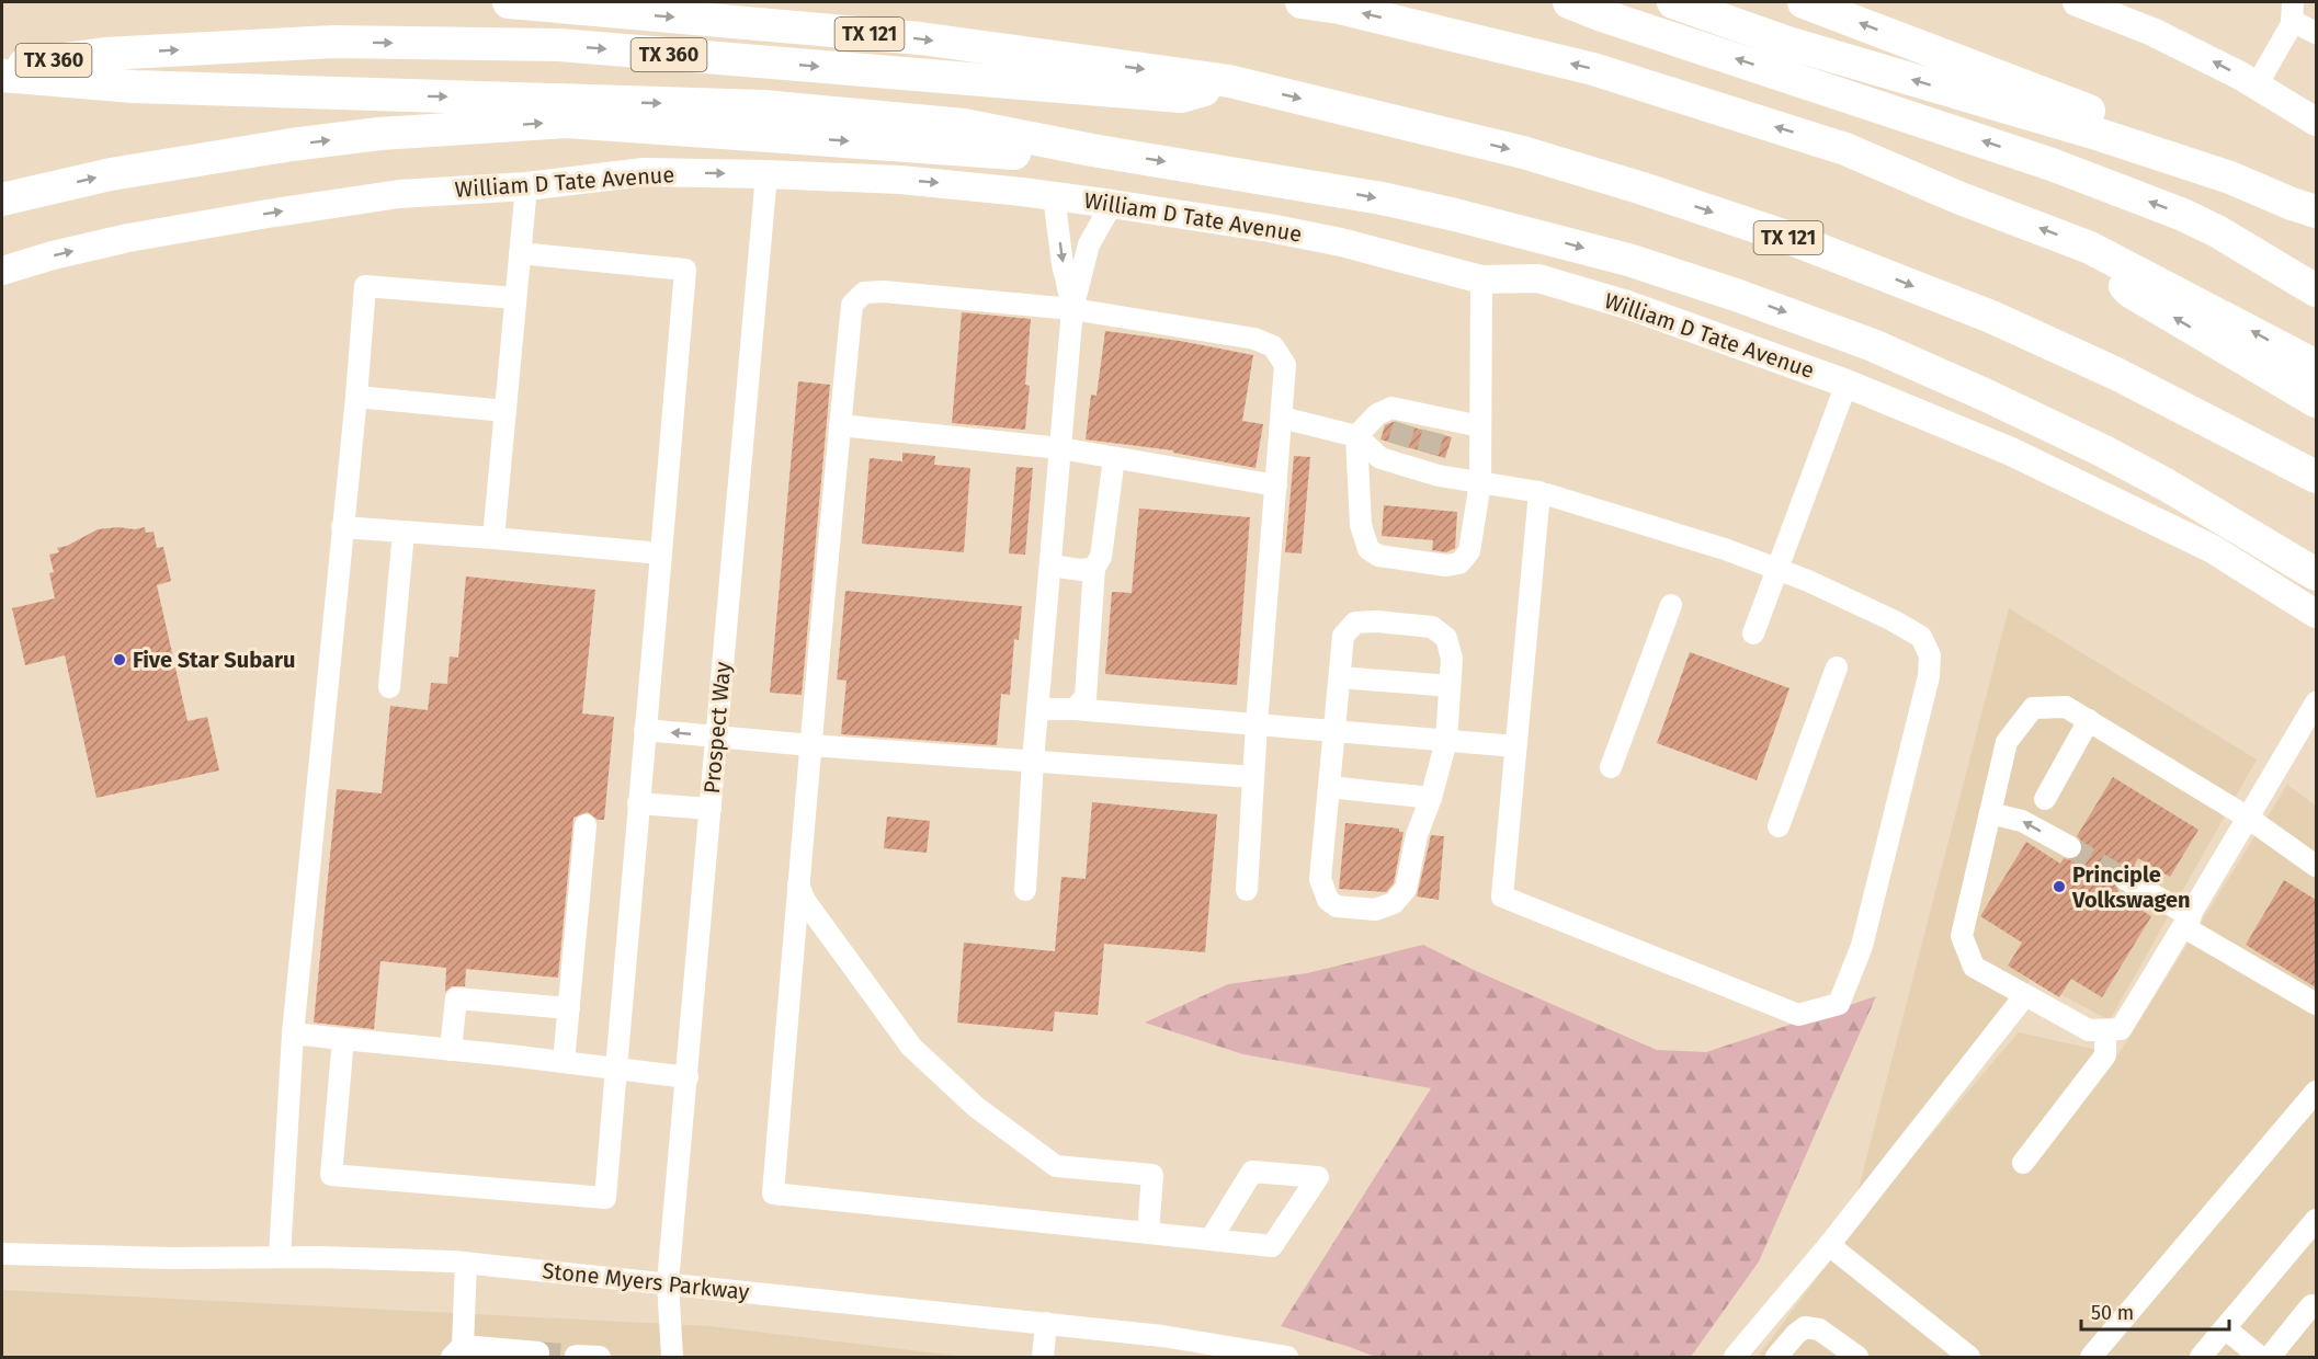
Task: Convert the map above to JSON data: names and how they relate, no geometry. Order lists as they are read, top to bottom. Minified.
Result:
{"streets":{"highway":["TX 121","TX 360"],"main road":["William D Tate Avenue"],"street":["Prospect Way","Stone Myers Parkway"]},"crossings":[["TX 121","TX 360"],["William D Tate Avenue","Prospect Way"],["Prospect Way","Stone Myers Parkway"]],"one_way":["William D Tate Avenue"],"places":["Five Star Subaru","Principle Volkswagen"],"scale_bar":"50 m"}
